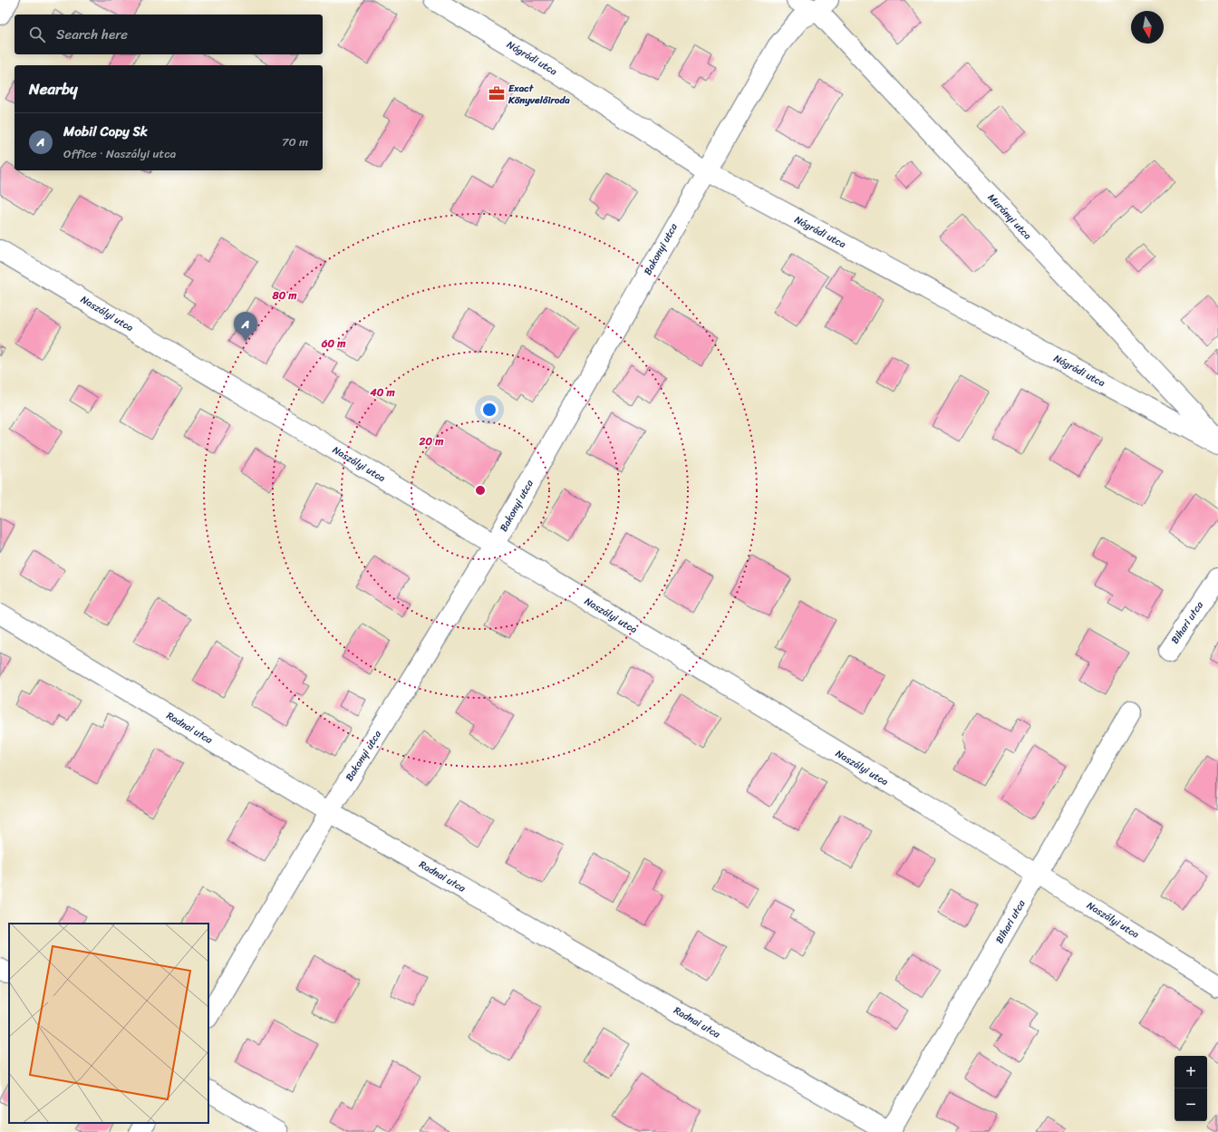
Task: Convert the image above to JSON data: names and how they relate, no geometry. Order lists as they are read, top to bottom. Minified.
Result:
{"streets":{"street":["Nógrádi utca","Murányi utca","Bakonyi utca","Naszályi utca","Bihari utca","Radnai utca"]},"crossings":[["Nógrádi utca","Bakonyi utca"],["Murányi utca","Bakonyi utca"],["Bakonyi utca","Naszályi utca"],["Bakonyi utca","Radnai utca"],["Naszályi utca","Bihari utca"],["Bihari utca","Radnai utca"]],"places":{"office":["Exact Könyvelőiroda"]},"north":"bottom","page":{"search":"Search here","heading":"Nearby","list":[{"mark":"A","name":"Mobil Copy Sk","note":"Office · Naszályi utca","value":"70 m"}],"pins":"A","map_buttons":["+","−"]},"rings":["80 m","60 m","40 m","20 m"]}
